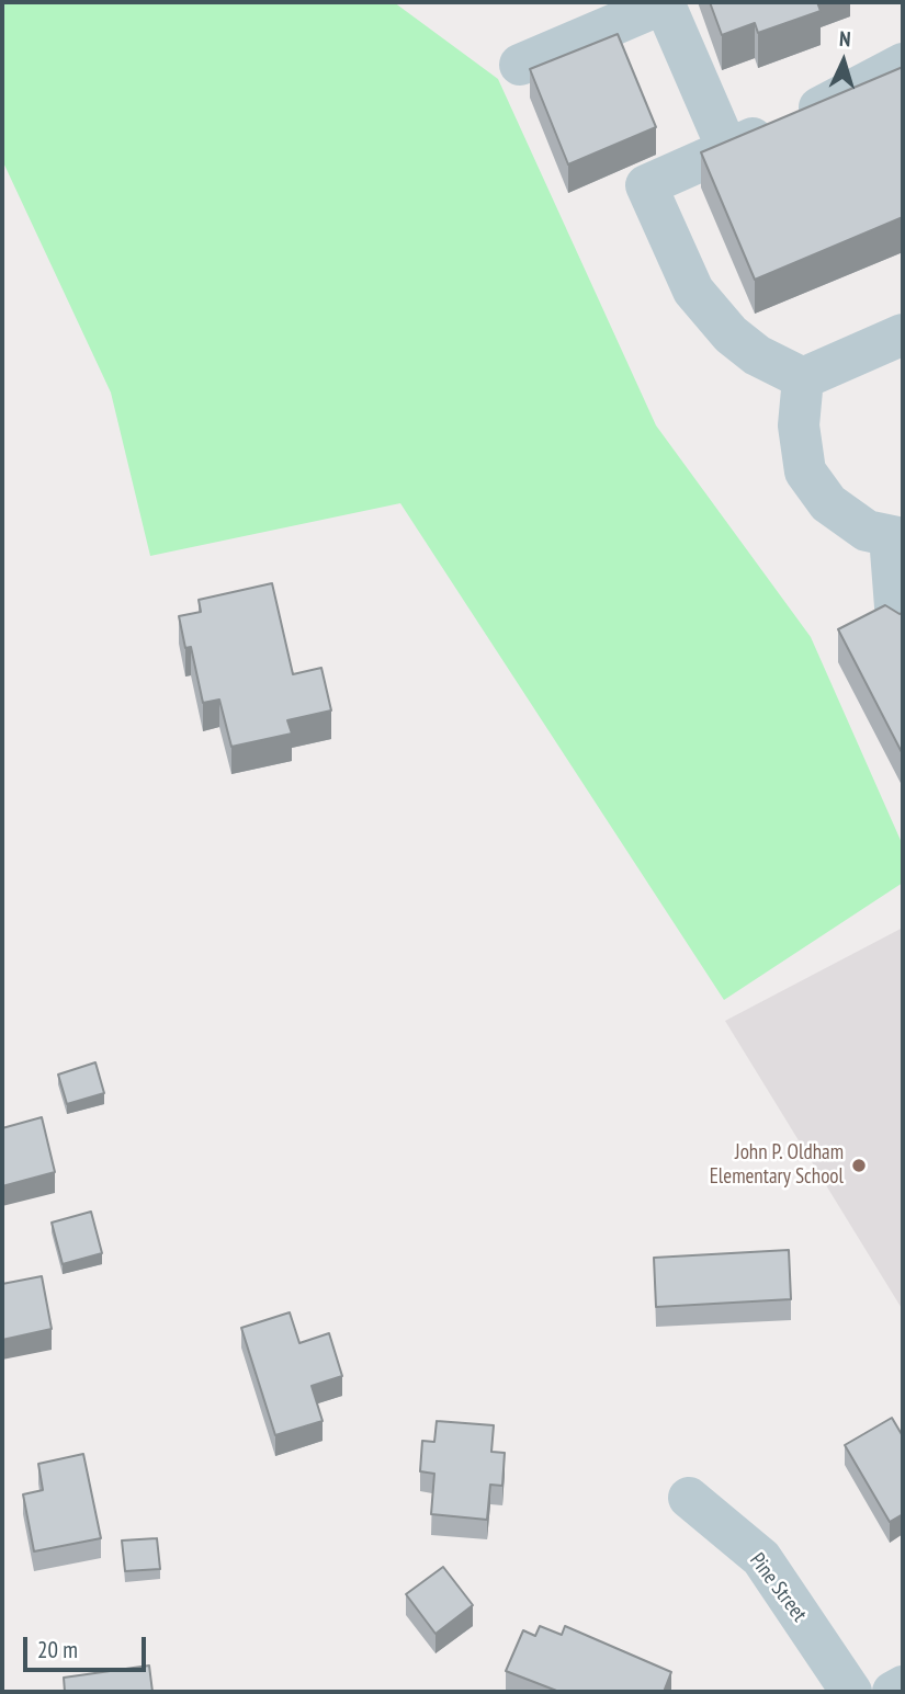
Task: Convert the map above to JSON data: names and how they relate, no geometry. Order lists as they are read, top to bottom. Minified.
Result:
{"streets":{"street":["Pine Street"]},"places":["John P. Oldham Elementary School"],"scale_bar":"20 m","north":"top"}
